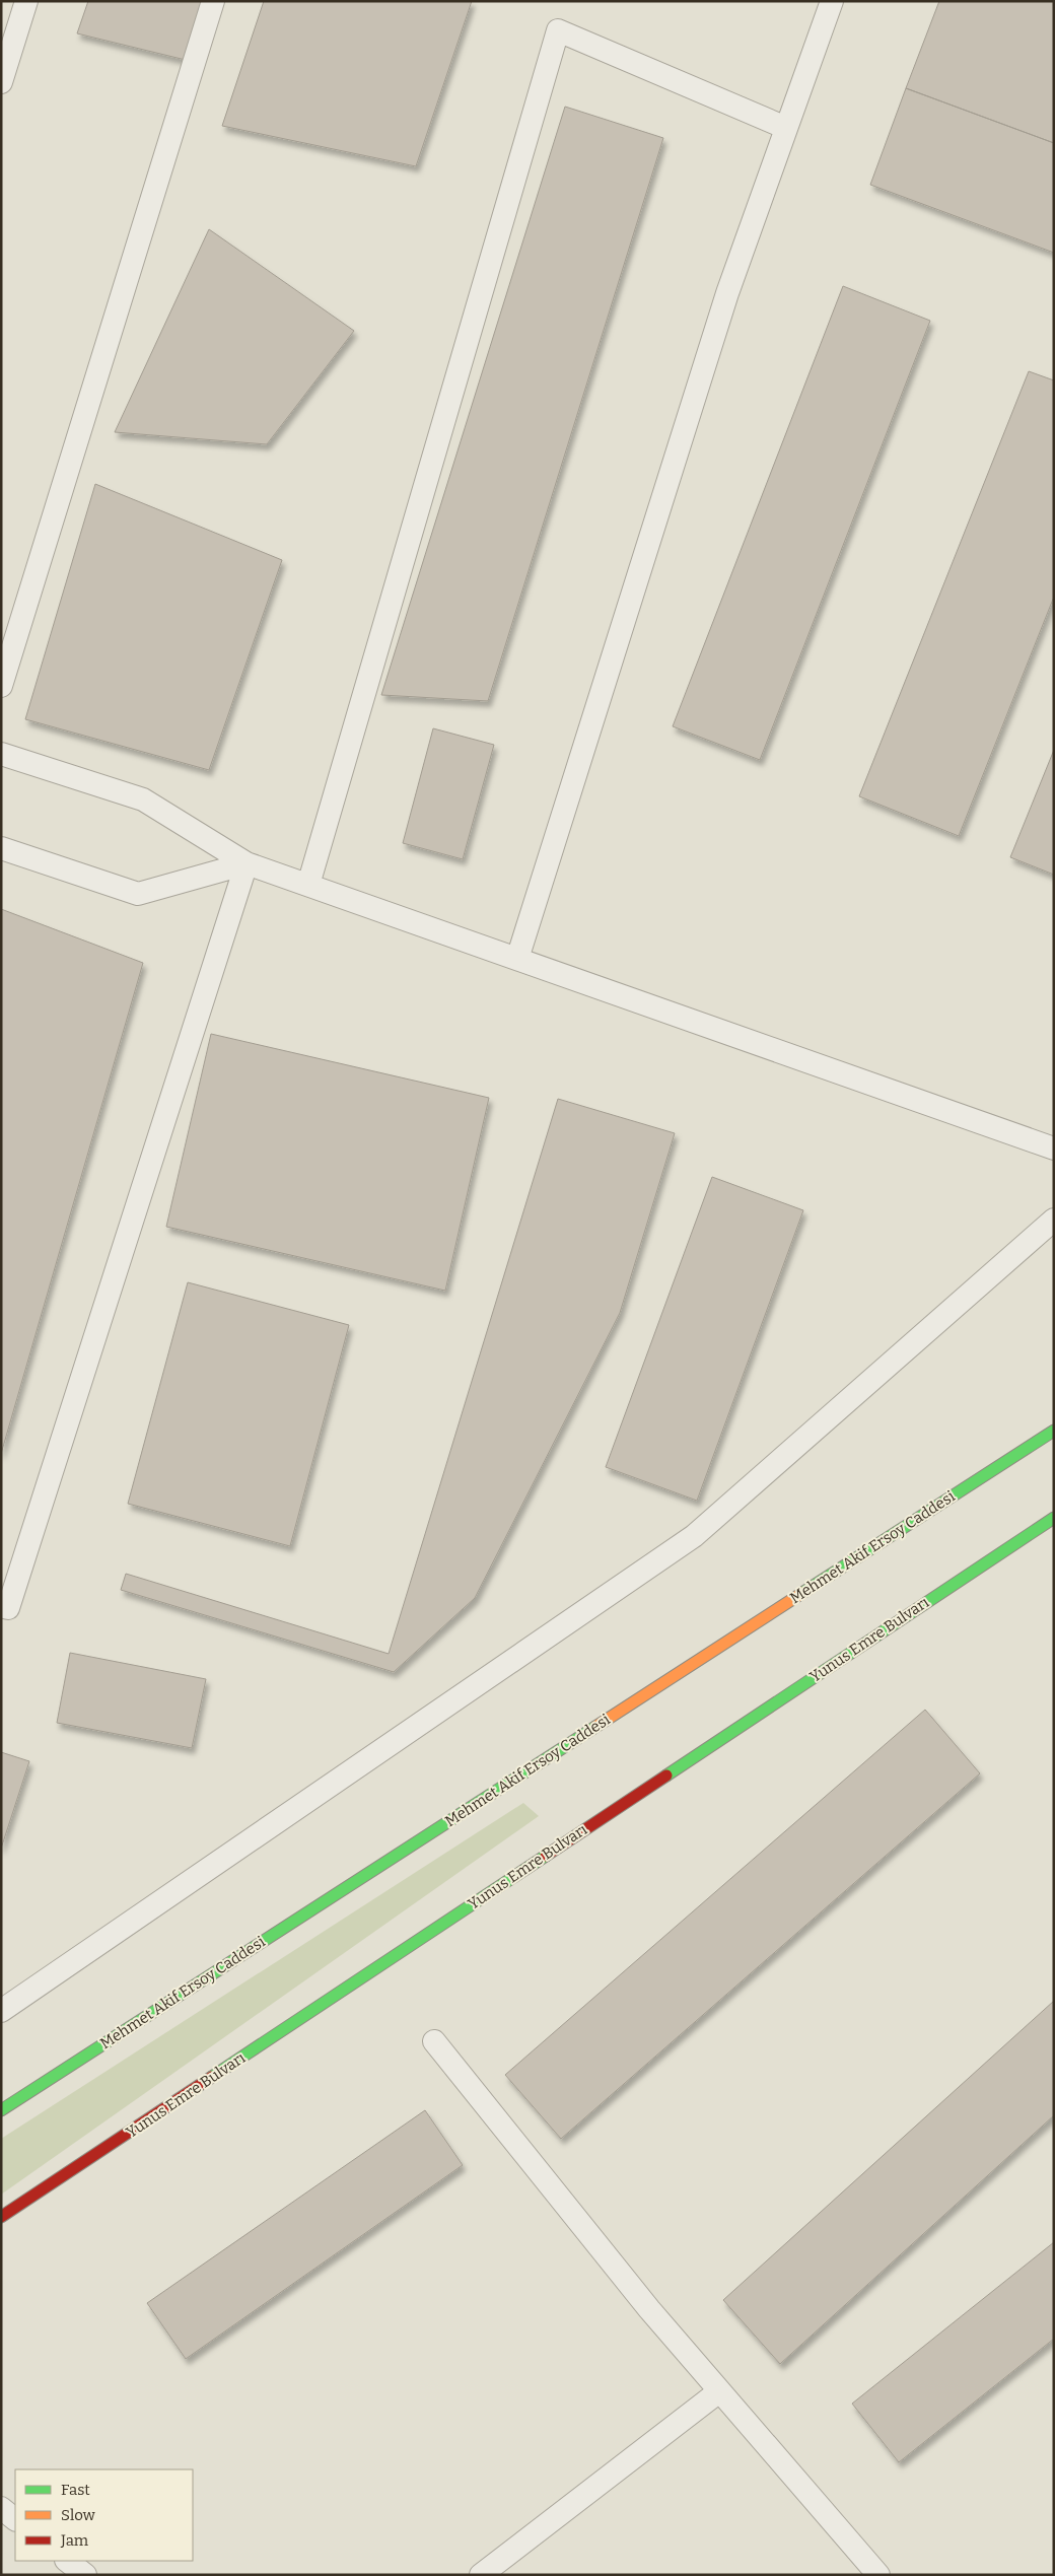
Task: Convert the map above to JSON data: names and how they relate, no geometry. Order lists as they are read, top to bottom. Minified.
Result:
{"streets":{"main road":["Mehmet Akif Ersoy Caddesi","Yunus Emre Bulvarı"]},"legend":["Fast","Slow","Jam"]}
